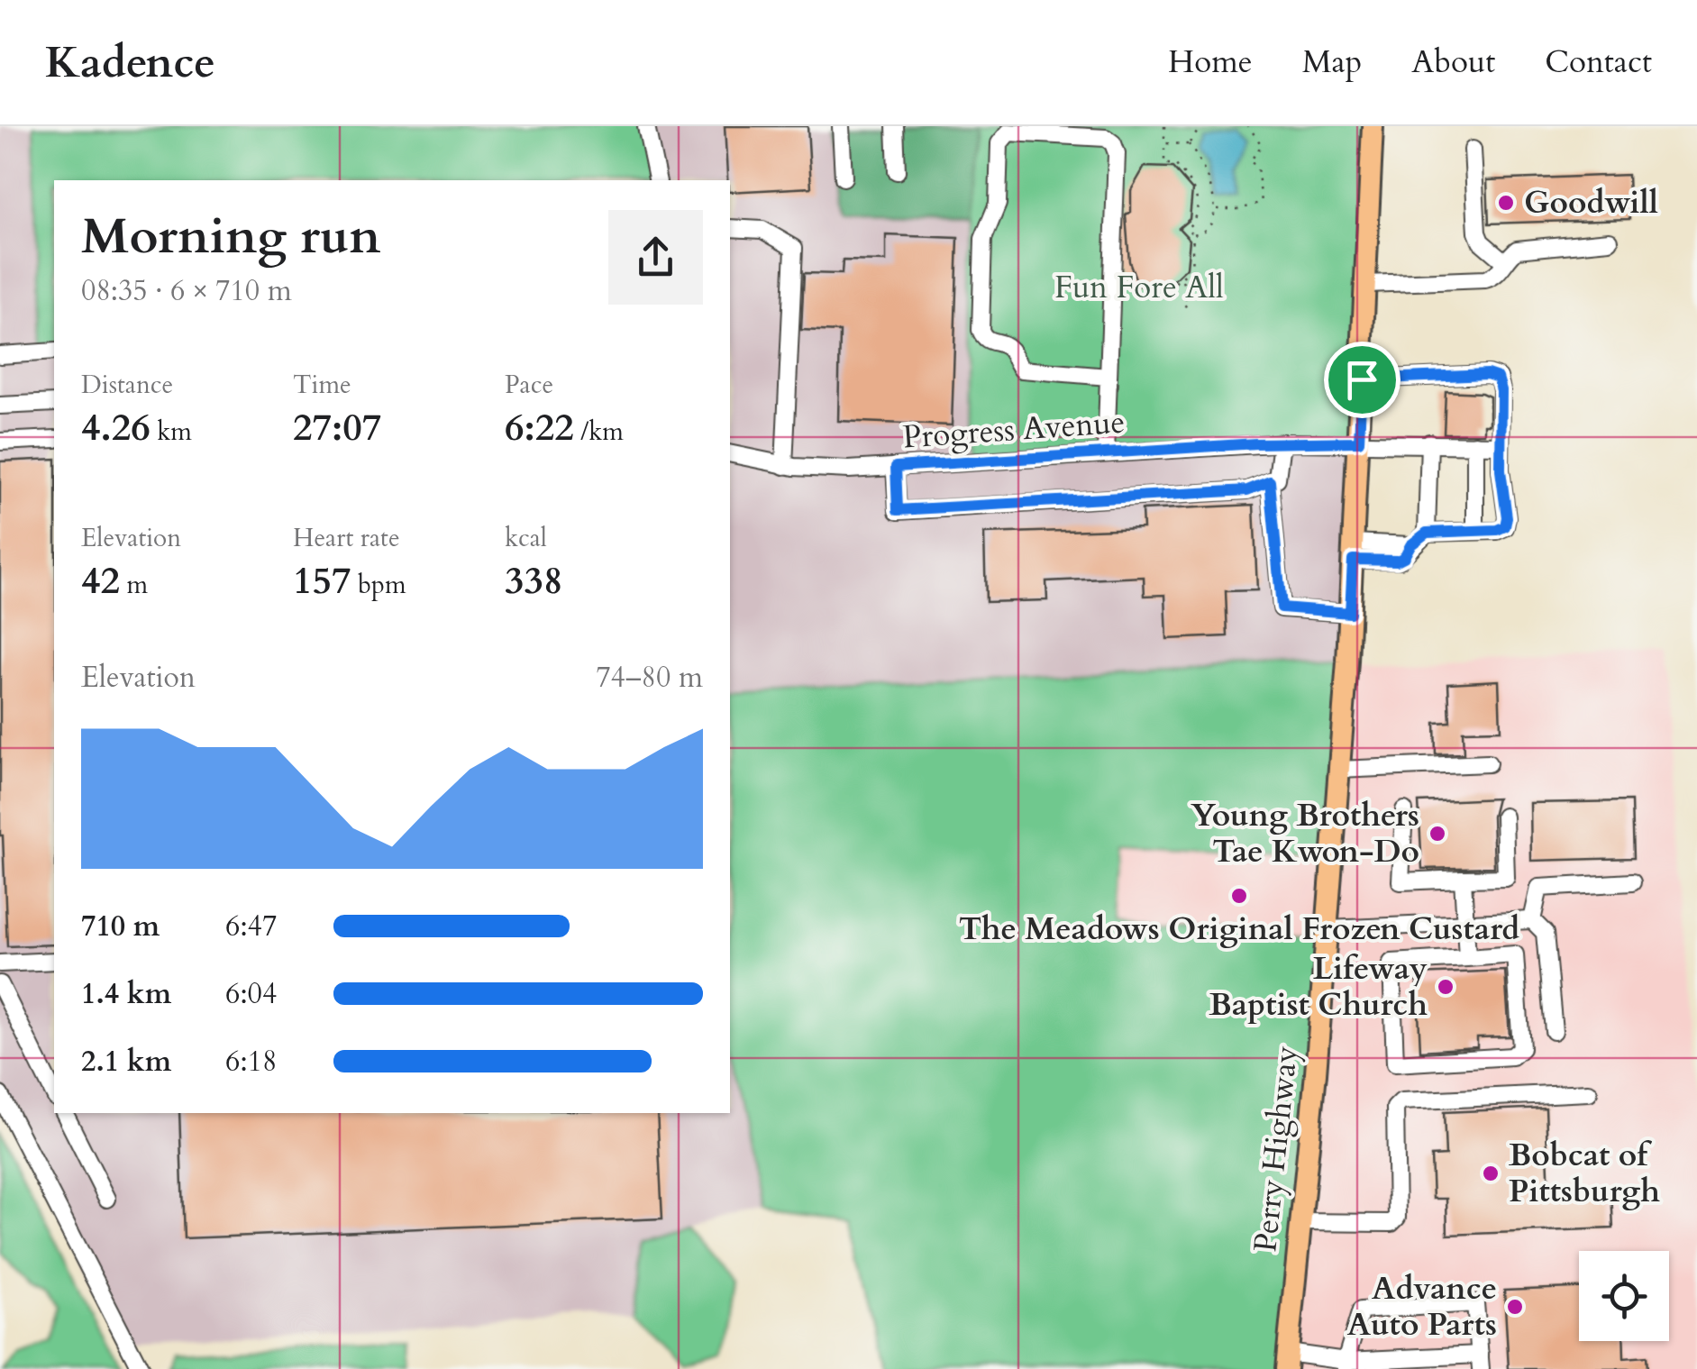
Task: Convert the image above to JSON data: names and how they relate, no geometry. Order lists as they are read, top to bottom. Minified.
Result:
{"streets":{"main road":["Perry Highway"],"street":["Progress Avenue"]},"crossings":[["Progress Avenue","Perry Highway"]],"parks":["Fun Fore All"],"places":["Goodwill","Young Brothers Tae Kwon-Do","The Meadows Original Frozen Custard","Lifeway Baptist Church","Bobcat of Pittsburgh","Advance Auto Parts"],"page":{"header":"Kadence","nav":["Home","Map","About","Contact"],"heading":["Morning run","08:35 · 6 × 710 m"],"stats":[["Distance","4.26 km"],["Time","27:07"],["Pace","6:22 /km"],["Elevation","42 m"],["Heart rate","157 bpm"],["kcal","338"]],"chart":["Elevation","74–80 m"],"list":[{"name":"710 m","note":"6:47"},{"name":"1.4 km","note":"6:04"},{"name":"2.1 km","note":"6:18"}]}}
